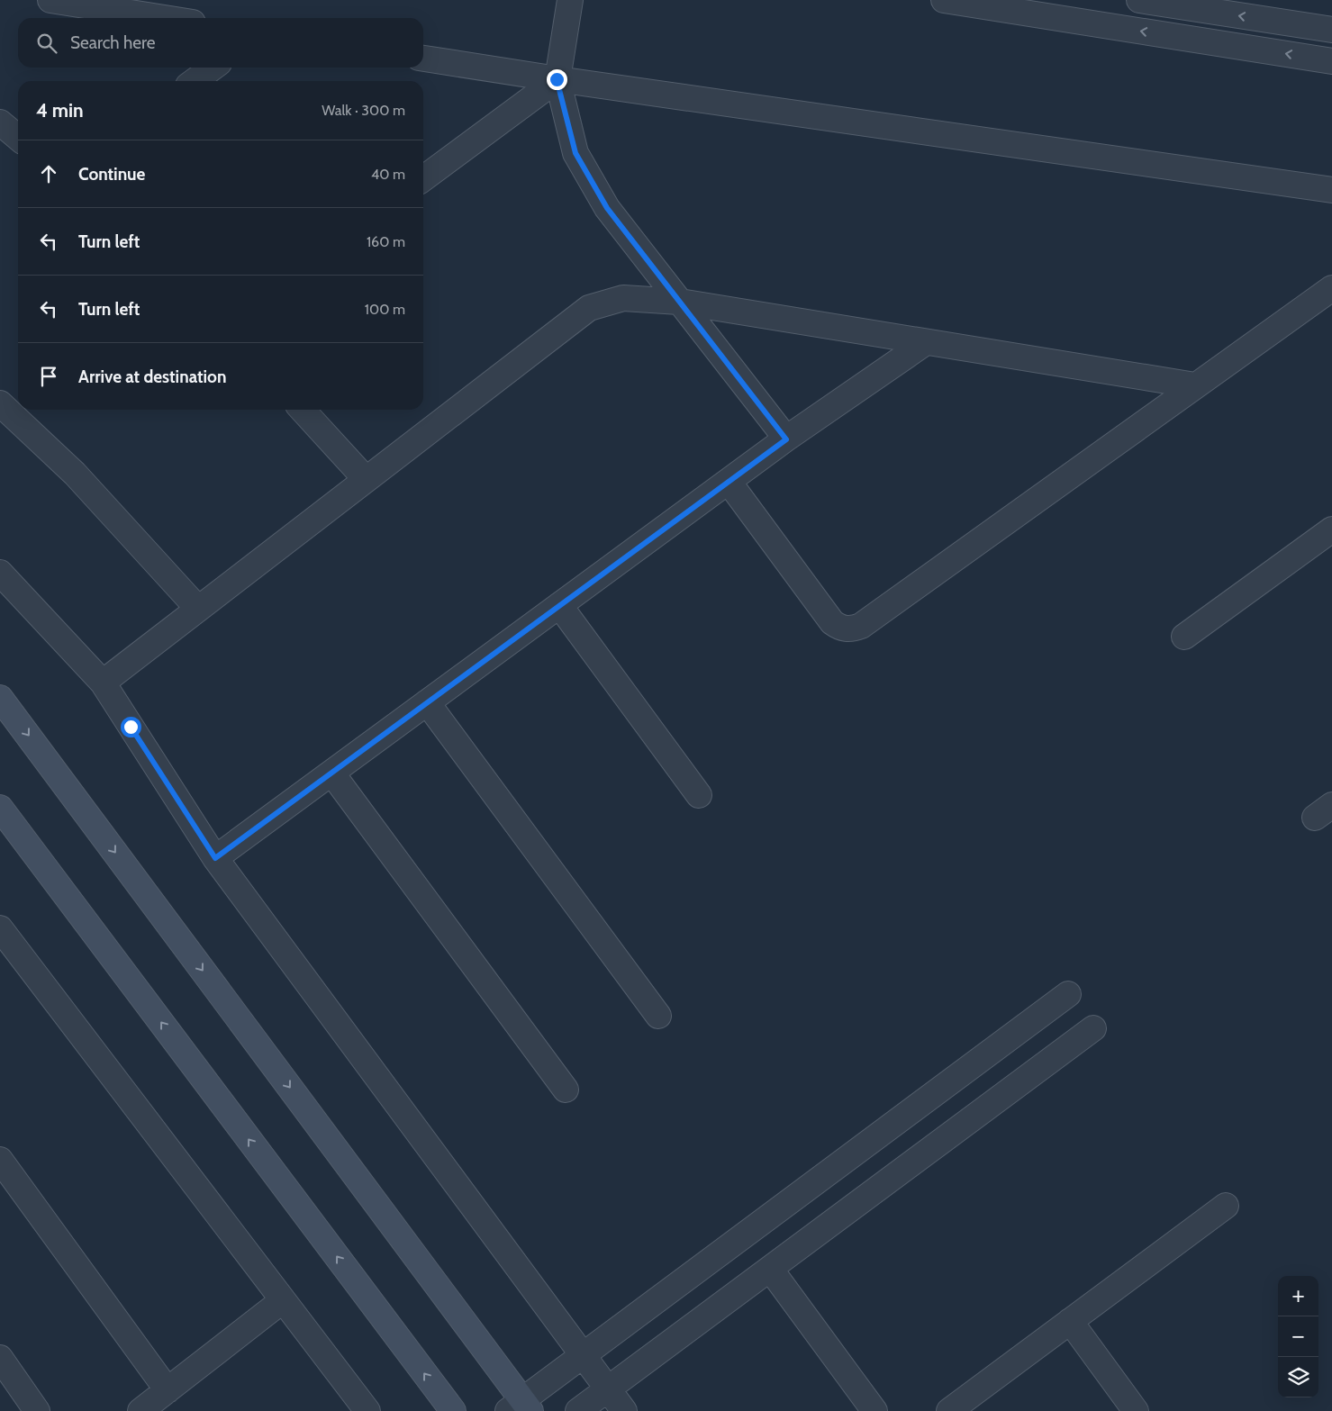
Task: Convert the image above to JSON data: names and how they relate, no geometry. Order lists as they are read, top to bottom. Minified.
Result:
{"page":{"search":"Search here","heading":["4 min","Walk · 300 m"],"list":[["Continue","40 m"],["Turn left","160 m"],["Turn left","100 m"],"Arrive at destination"],"map_buttons":["+","−"]}}
